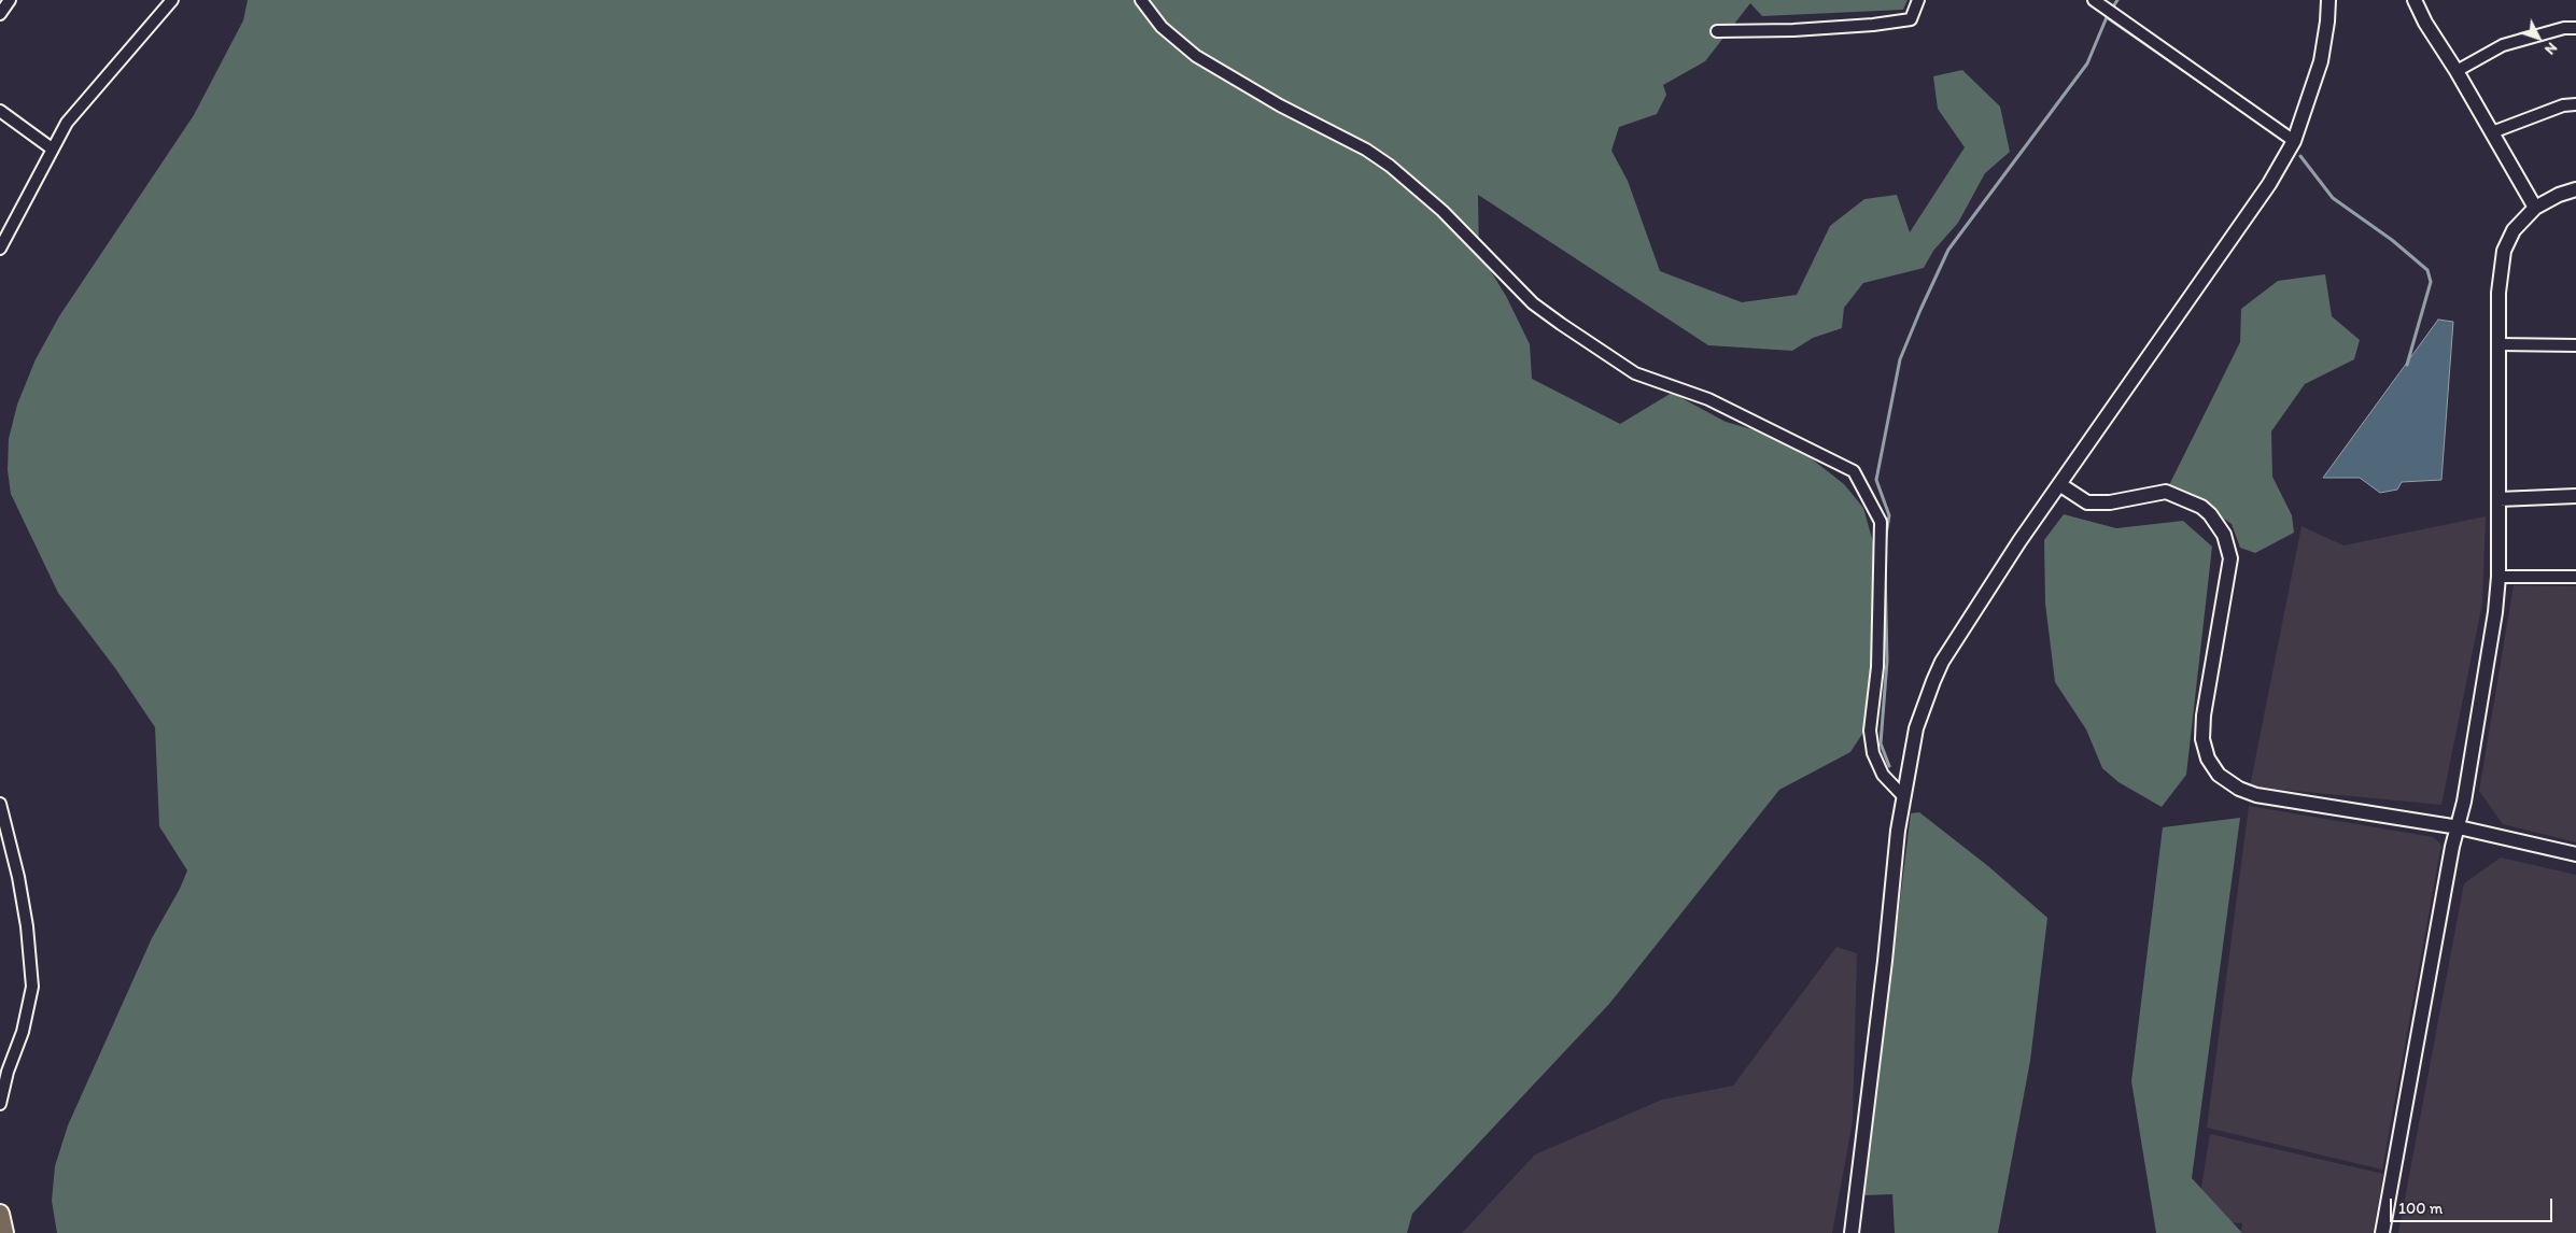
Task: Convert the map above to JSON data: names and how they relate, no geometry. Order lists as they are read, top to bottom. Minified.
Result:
{"scale_bar":"100 m","north":"bottom right"}
